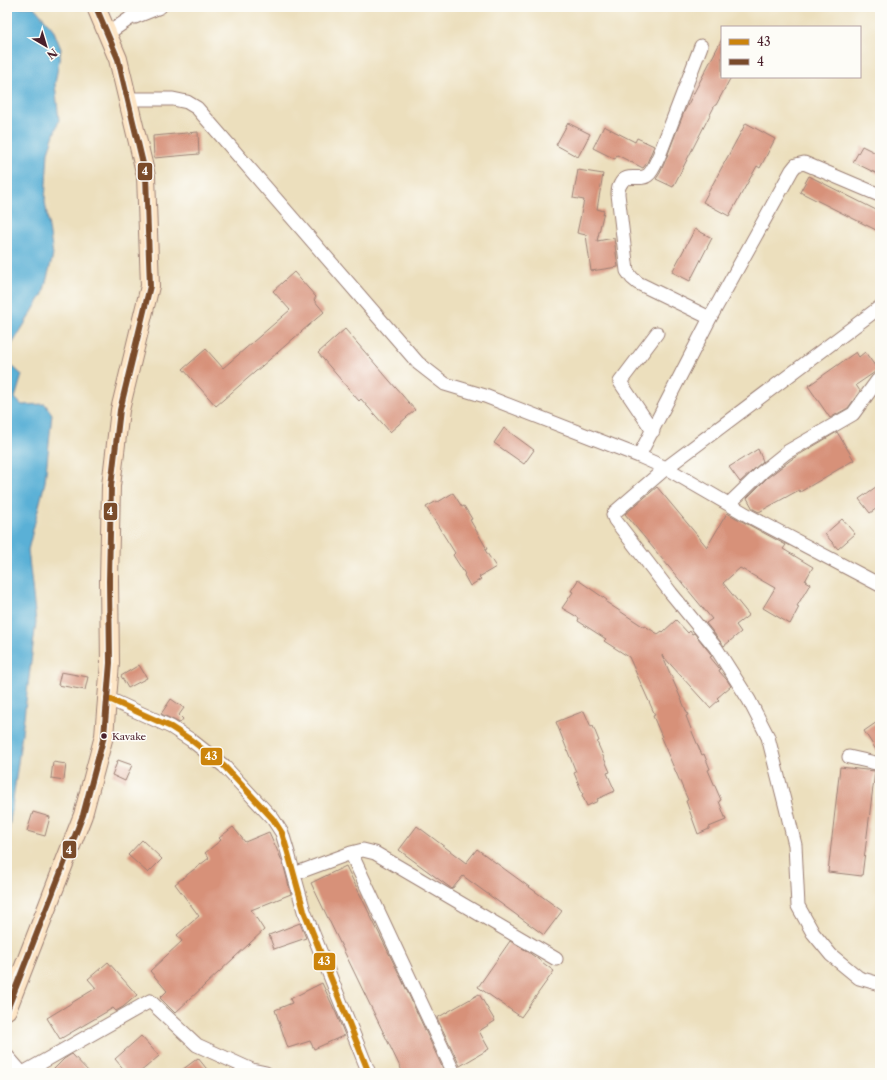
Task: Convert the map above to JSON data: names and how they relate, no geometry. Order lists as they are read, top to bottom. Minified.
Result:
{"places":["Kavake"],"lines":["transit line 4","transit line 43"],"legend":["43","4"],"north":"bottom right"}
